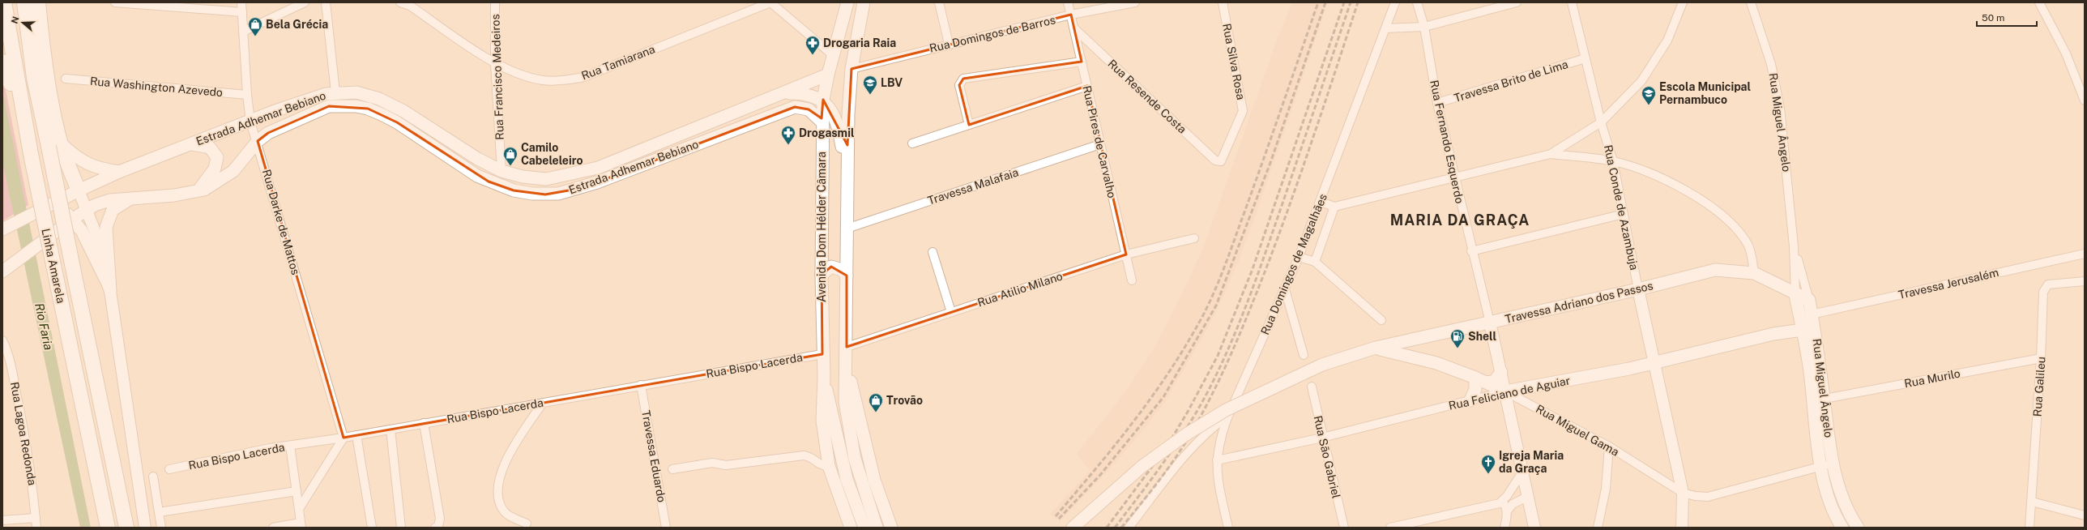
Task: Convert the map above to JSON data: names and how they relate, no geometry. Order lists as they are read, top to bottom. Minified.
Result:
{"streets":{"highway":["Linha Amarela"],"main road":["Estrada Adhemar Bebiano","Rua Miguel Ângelo","Avenida Dom Hélder Câmara","Travessa Adriano dos Passos","Rua Feliciano de Aguiar","Rua Miguel Gama"],"street":["Rua Domingos de Barros","Rua Silva Rosa","Rua Tamiarana","Rua Francisco Medeiros","Travessa Brito de Lima","Rua Washington Azevedo","Rua Resende Costa","Rua Pires de Carvalho","Rua Fernando Esquerdo","Travessa Malafaia","Rua Conde de Azambuja","Rua Darke de Mattos","Rua Domingos de Magalhães","Travessa Jerusalém","Rua Atilio Milano","Rua Bispo Lacerda","Rua Murilo","Rua Galileu","Rua Lagoa Redonda","Travessa Eduardo","Rua São Gabriel"]},"crossings":[["Rua Domingos de Barros","Rua Pires de Carvalho"],["Rua Silva Rosa","Rua Resende Costa"],["Rua Tamiarana","Rua Francisco Medeiros"],["Rua Tamiarana","Avenida Dom Hélder Câmara"],["Rua Francisco Medeiros","Estrada Adhemar Bebiano"],["Travessa Brito de Lima","Rua Fernando Esquerdo"],["Travessa Brito de Lima","Rua Conde de Azambuja"],["Rua Washington Azevedo","Rua Darke de Mattos"],["Rua Resende Costa","Rua Pires de Carvalho"],["Estrada Adhemar Bebiano","Rua Darke de Mattos"],["Estrada Adhemar Bebiano","Avenida Dom Hélder Câmara"],["Rua Miguel Ângelo","Travessa Jerusalém"],["Rua Miguel Ângelo","Travessa Adriano dos Passos"],["Rua Miguel Ângelo","Rua Murilo"],["Rua Miguel Ângelo","Rua Feliciano de Aguiar"],["Rua Miguel Ângelo","Rua Miguel Gama"],["Rua Pires de Carvalho","Travessa Malafaia"],["Rua Pires de Carvalho","Rua Atilio Milano"],["Rua Fernando Esquerdo","Travessa Adriano dos Passos"],["Rua Fernando Esquerdo","Rua Feliciano de Aguiar"],["Rua Fernando Esquerdo","Rua Miguel Gama"],["Rua Conde de Azambuja","Travessa Adriano dos Passos"],["Rua Conde de Azambuja","Rua Feliciano de Aguiar"],["Rua Conde de Azambuja","Rua Miguel Gama"],["Rua Darke de Mattos","Rua Bispo Lacerda"],["Avenida Dom Hélder Câmara","Rua Bispo Lacerda"],["Rua Domingos de Magalhães","Rua Feliciano de Aguiar"],["Travessa Adriano dos Passos","Rua Miguel Gama"],["Rua Bispo Lacerda","Travessa Eduardo"],["Rua Murilo","Rua Galileu"],["Rua Feliciano de Aguiar","Rua Miguel Gama"],["Rua Feliciano de Aguiar","Rua São Gabriel"]],"districts":["MARIA DA GRAÇA"],"water":["Rio Faria"],"places":{"shop":["Bela Grécia","Camilo Cabeleleiro","Trovão"],"pharmacy":["Drogaria Raia","Drogasmil"],"school or university":["LBV","Escola Municipal Pernambuco"],"fuel station":["Shell"],"church":["Igreja Maria da Graça"]},"scale_bar":"50 m","north":"left"}
